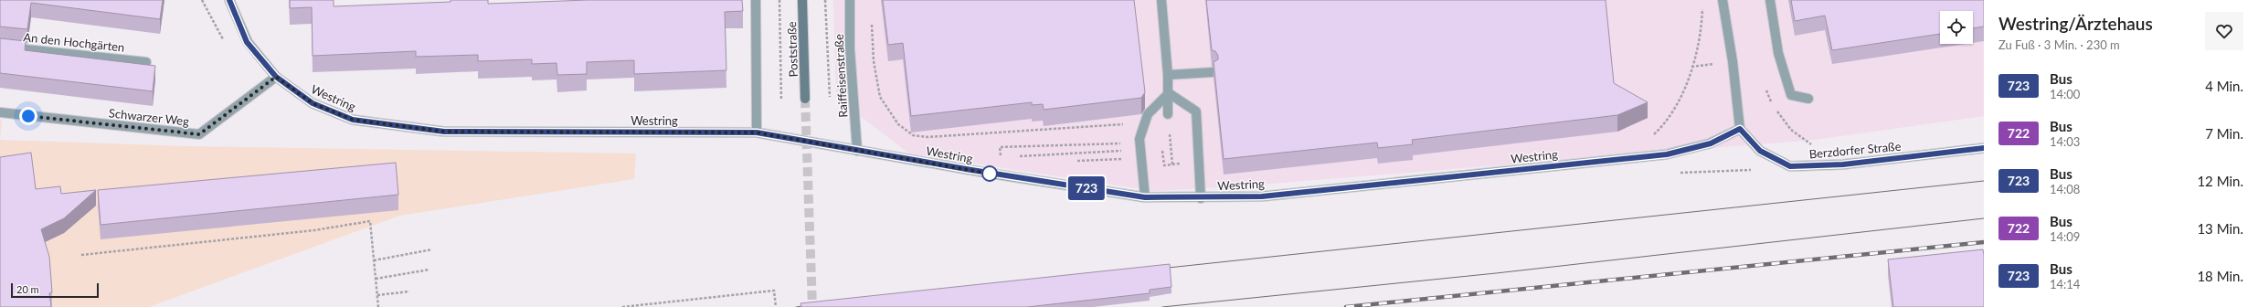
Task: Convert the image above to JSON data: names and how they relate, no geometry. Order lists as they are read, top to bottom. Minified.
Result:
{"streets":{"street":["An den Hochgärten","Poststraße","Raiffeisenstraße","Westring","Schwarzer Weg","Berzdorfer Straße"]},"crossings":[["Raiffeisenstraße","Westring"],["Westring","Schwarzer Weg"],["Westring","Berzdorfer Straße"]],"lines":["bus line 723"],"scale_bar":"20 m","page":{"on_map":"723","heading":["Westring/Ärztehaus","Zu Fuß · 3 Min. · 230 m"],"list":[{"mark":"723","name":"Bus","note":"14:00","value":"4 Min."},{"mark":"722","name":"Bus","note":"14:03","value":"7 Min."},{"mark":"723","name":"Bus","note":"14:08","value":"12 Min."},{"mark":"722","name":"Bus","note":"14:09","value":"13 Min."},{"mark":"723","name":"Bus","note":"14:14","value":"18 Min."}],"scale":"20 m"}}
